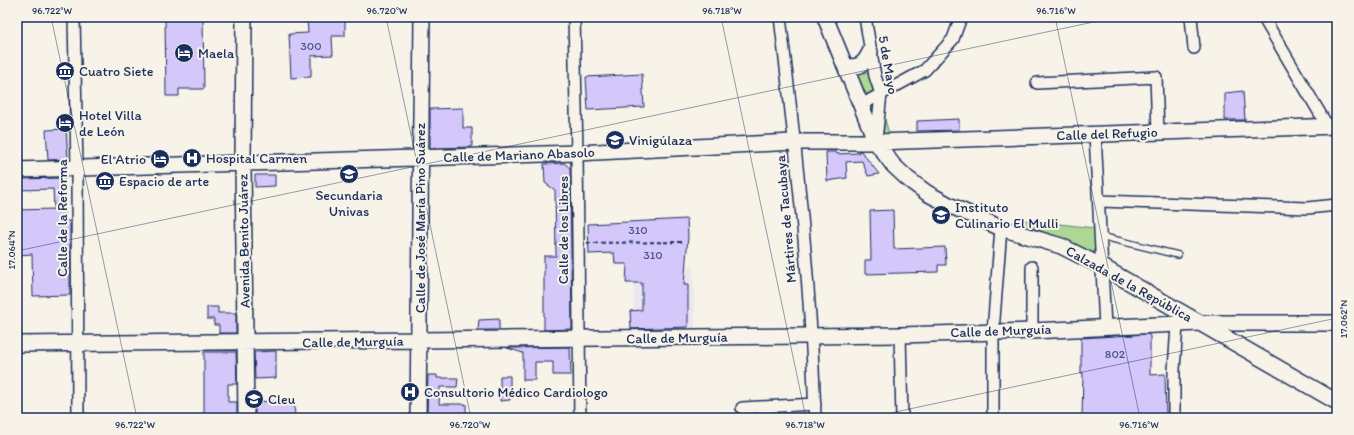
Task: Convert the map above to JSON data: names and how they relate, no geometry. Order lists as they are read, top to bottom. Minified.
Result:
{"streets":{"street":["5 de Mayo","Calle del Refugio","Calle de Mariano Abasolo","Calle de la Reforma","Calle de José María Pino Suárez","Mártires de Tacubaya","Calle de los Libres","Avenida Benito Juárez","Calzada de la República","Calle de Murguía"]},"crossings":[["5 de Mayo","Calle del Refugio"],["5 de Mayo","Calle de Mariano Abasolo"],["5 de Mayo","Calzada de la República"],["Calle del Refugio","Calle de Mariano Abasolo"],["Calle del Refugio","Calzada de la República"],["Calle de Mariano Abasolo","Calle de la Reforma"],["Calle de Mariano Abasolo","Calle de José María Pino Suárez"],["Calle de Mariano Abasolo","Mártires de Tacubaya"],["Calle de Mariano Abasolo","Calle de los Libres"],["Calle de Mariano Abasolo","Avenida Benito Juárez"],["Calle de Mariano Abasolo","Calzada de la República"],["Calle de la Reforma","Calle de Murguía"],["Calle de José María Pino Suárez","Calle de Murguía"],["Mártires de Tacubaya","Calle de Murguía"],["Calle de los Libres","Calle de Murguía"],["Avenida Benito Juárez","Calle de Murguía"],["Calzada de la República","Calle de Murguía"]],"places":{"hotel":["Maela","Hotel Villa de León","El Atrio"],"museum":["Cuatro Siete","Espacio de arte"],"school or university":["Vinigúlaza","Secundaria Univas","Instituto Culinario El Mulli","Cleu"],"hospital":["Hospital Carmen","Consultorio Médico Cardiologo"]},"house_numbers":["300","310","310","802"],"coordinates":["96.722°W","96.720°W","96.718°W","96.716°W","17.064°N","17.062°N"]}
